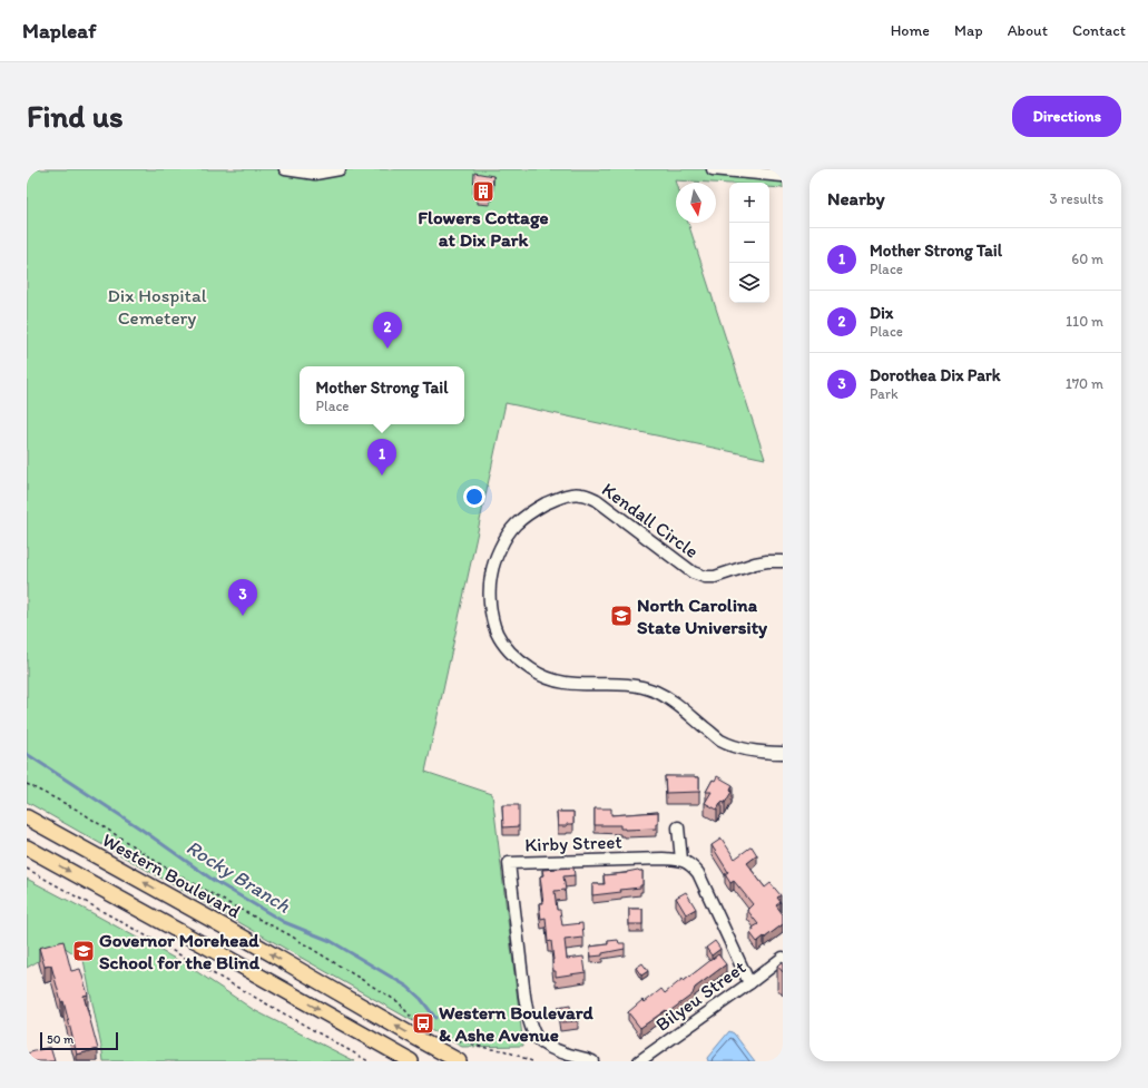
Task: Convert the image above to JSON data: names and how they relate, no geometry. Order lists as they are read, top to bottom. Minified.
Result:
{"streets":{"main road":["Western Boulevard"],"street":["Kendall Circle","Kirby Street","Bilyeu Street"]},"water":["Rocky Branch"],"parks":["Dix Hospital Cemetery"],"places":{"building":["Flowers Cottage at Dix Park"],"school or university":["North Carolina State University","Governor Morehead School for the Blind"],"bus stop":["Western Boulevard & Ashe Avenue"]},"scale_bar":"50 m","north":"bottom","page":{"header":"Mapleaf","nav":["Home","Map","About","Contact"],"buttons":"Directions","title":"Find us","heading":["Nearby","3 results"],"map_buttons":["+","−"],"list":[{"mark":"1","name":"Mother Strong Tail","note":"Place","value":"60 m"},{"mark":"2","name":"Dix","note":"Place","value":"110 m"},{"mark":"3","name":"Dorothea Dix Park","note":"Park","value":"170 m"}],"pins":["2","1","3"],"popup":["Mother Strong Tail","Place"],"scale":"50 m"}}
